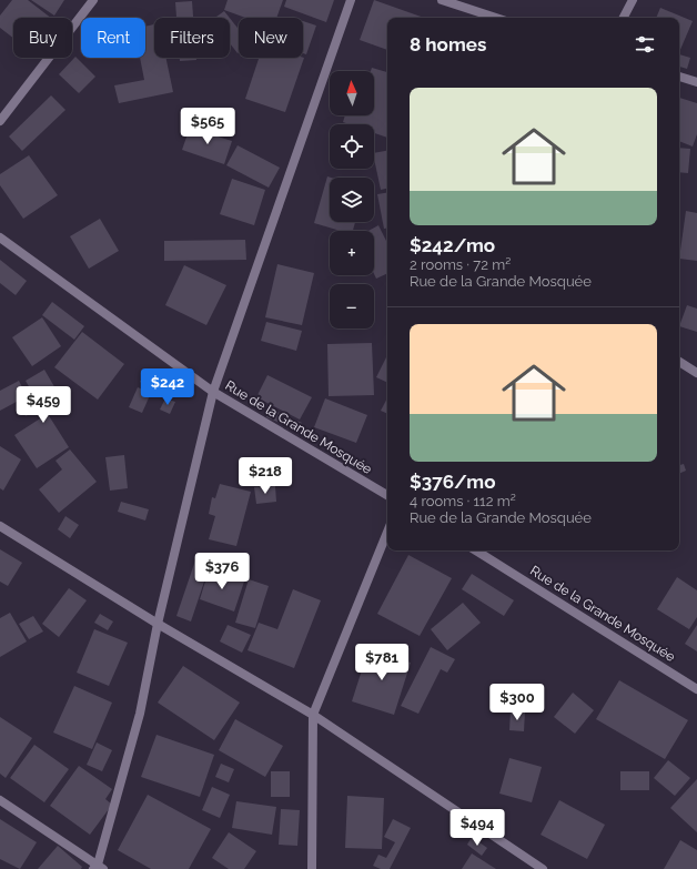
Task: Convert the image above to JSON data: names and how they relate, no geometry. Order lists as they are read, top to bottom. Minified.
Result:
{"streets":{"street":["Rue de la Grande Mosquée"]},"north":"top","page":{"chip":["Buy","Rent","Filters","New"],"heading":"8 homes","map_buttons":["+","−"],"list":[{"name":"$242/mo","note":"2 rooms · 72 m² · Rue de la Grande Mosquée"},{"name":"$376/mo","note":"4 rooms · 112 m² · Rue de la Grande Mosquée"}],"price":["$565","$242","$459","$218","$376","$781","$300","$494"]}}
